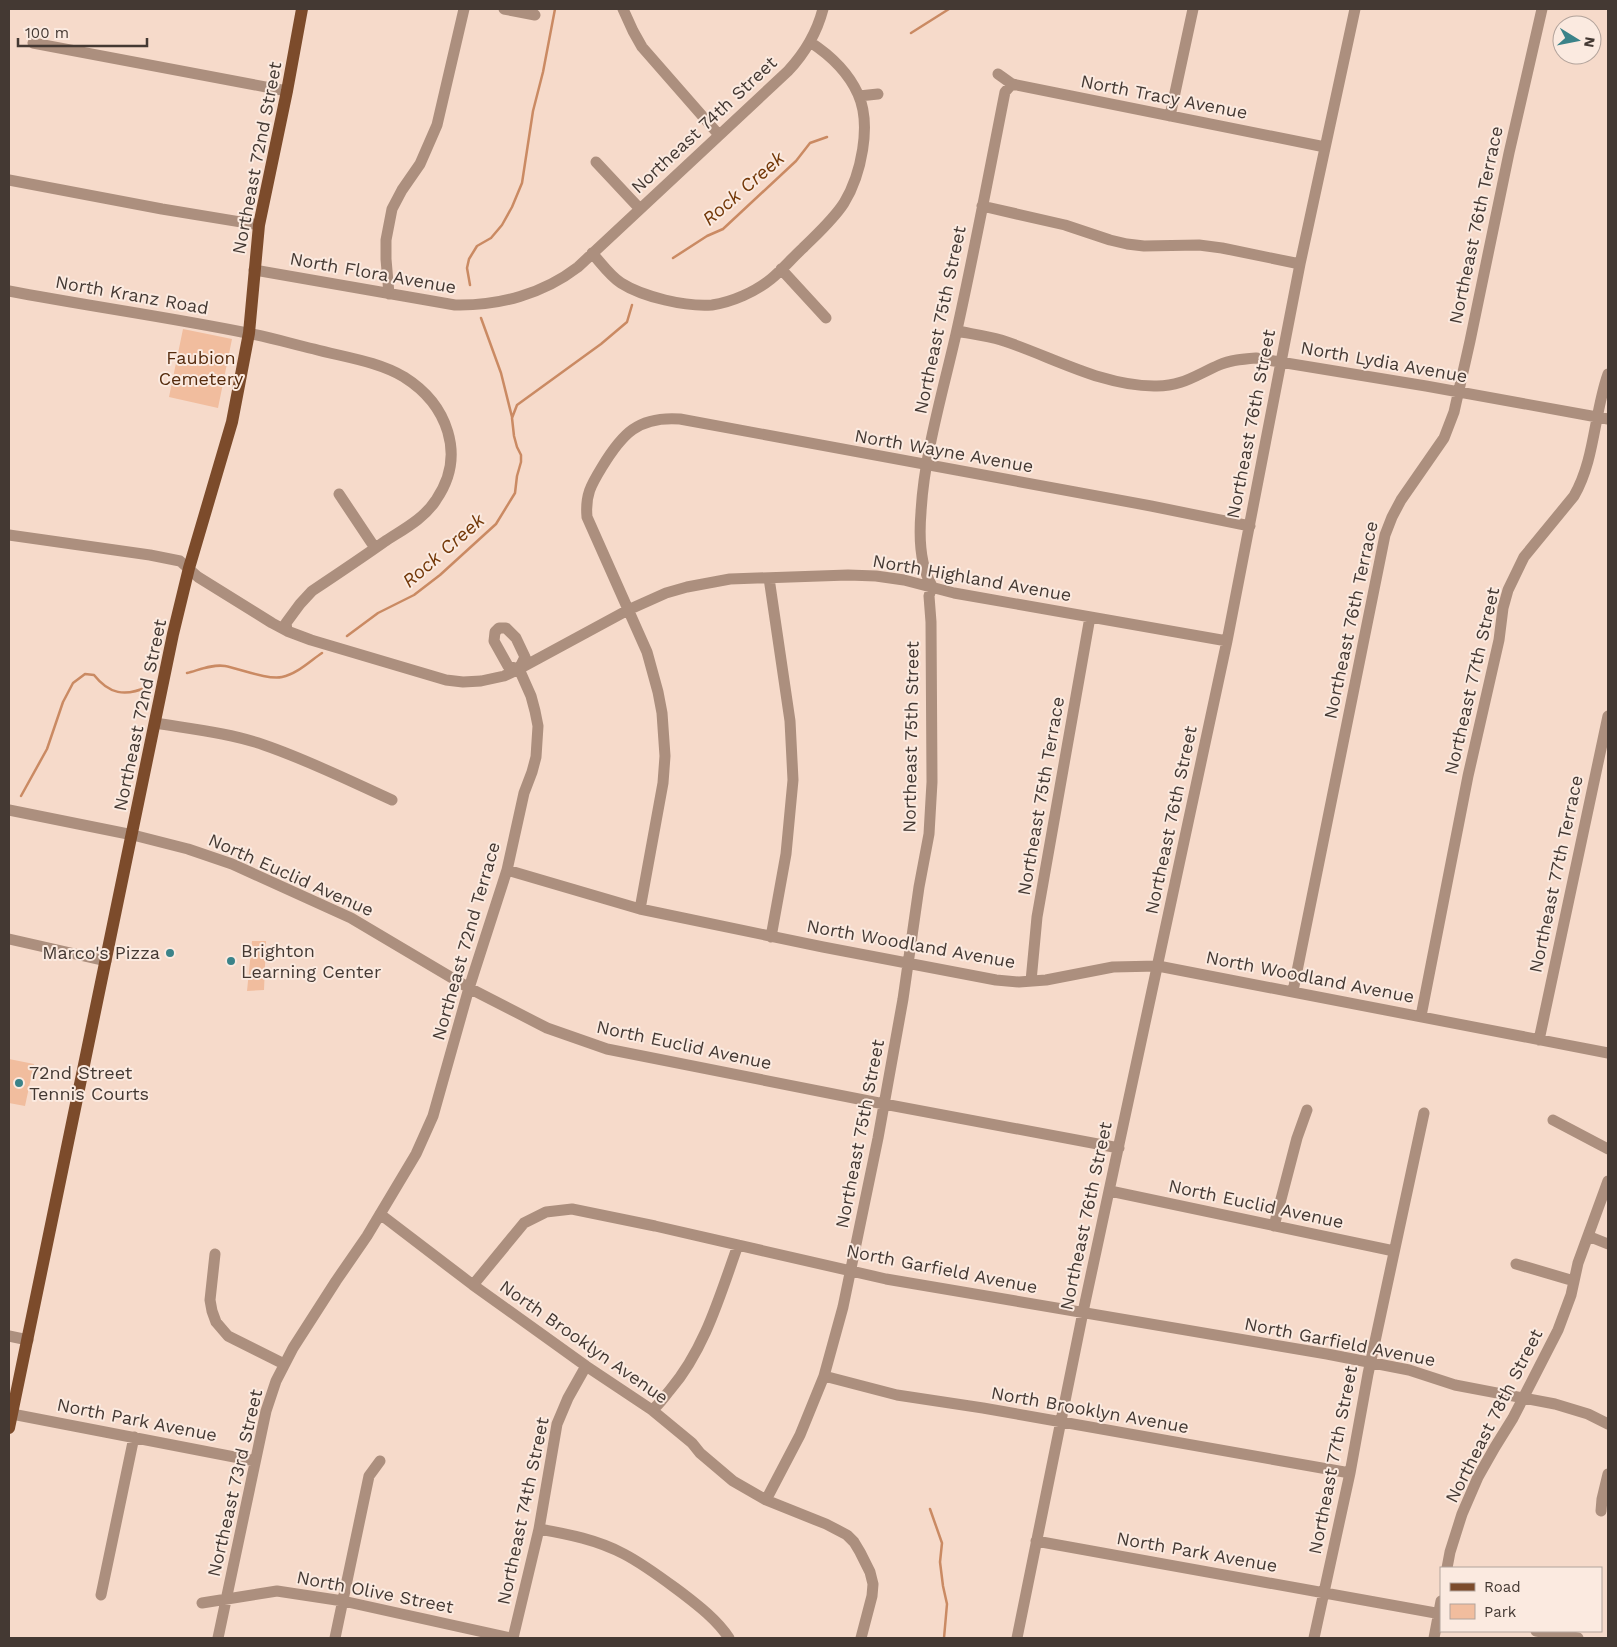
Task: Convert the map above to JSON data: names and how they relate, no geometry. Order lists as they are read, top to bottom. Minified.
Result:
{"streets":{"main road":["Northeast 72nd Street"],"street":["North Tracy Avenue","Northeast 74th Street","Northeast 76th Terrace","North Flora Avenue","North Kranz Road","Northeast 75th Street","North Lydia Avenue","Northeast 76th Street","North Wayne Avenue","North Highland Avenue","Northeast 77th Street","Northeast 75th Terrace","Northeast 77th Terrace","North Euclid Avenue","Northeast 72nd Terrace","North Woodland Avenue","North Garfield Avenue","North Brooklyn Avenue","Northeast 78th Street","North Park Avenue","Northeast 73rd Street","North Olive Street"]},"crossings":[["North Tracy Avenue","Northeast 75th Street"],["North Tracy Avenue","Northeast 76th Street"],["Northeast 74th Street","North Flora Avenue"],["Northeast 74th Street","North Brooklyn Avenue"],["Northeast 74th Street","North Olive Street"],["Northeast 72nd Street","North Flora Avenue"],["Northeast 72nd Street","North Kranz Road"],["Northeast 72nd Street","North Highland Avenue"],["Northeast 72nd Street","North Euclid Avenue"],["Northeast 72nd Street","North Park Avenue"],["Northeast 76th Terrace","North Lydia Avenue"],["Northeast 76th Terrace","North Woodland Avenue"],["North Kranz Road","North Highland Avenue"],["Northeast 75th Street","North Lydia Avenue"],["Northeast 75th Street","North Wayne Avenue"],["Northeast 75th Street","North Highland Avenue"],["Northeast 75th Street","North Euclid Avenue"],["Northeast 75th Street","North Woodland Avenue"],["Northeast 75th Street","North Garfield Avenue"],["Northeast 75th Street","North Brooklyn Avenue"],["North Lydia Avenue","Northeast 76th Street"],["North Lydia Avenue","Northeast 77th Street"],["Northeast 76th Street","North Wayne Avenue"],["Northeast 76th Street","North Highland Avenue"],["Northeast 76th Street","North Euclid Avenue"],["Northeast 76th Street","North Woodland Avenue"],["Northeast 76th Street","North Garfield Avenue"],["Northeast 76th Street","North Brooklyn Avenue"],["Northeast 76th Street","North Park Avenue"],["North Wayne Avenue","North Highland Avenue"],["North Wayne Avenue","North Woodland Avenue"],["North Highland Avenue","Northeast 75th Terrace"],["North Highland Avenue","Northeast 72nd Terrace"],["Northeast 77th Street","North Euclid Avenue"],["Northeast 77th Street","North Woodland Avenue"],["Northeast 77th Street","North Garfield Avenue"],["Northeast 77th Street","North Brooklyn Avenue"],["Northeast 77th Street","North Park Avenue"],["Northeast 75th Terrace","North Woodland Avenue"],["Northeast 77th Terrace","North Woodland Avenue"],["North Euclid Avenue","Northeast 72nd Terrace"],["Northeast 72nd Terrace","North Woodland Avenue"],["Northeast 72nd Terrace","North Brooklyn Avenue"],["Northeast 72nd Terrace","Northeast 73rd Street"],["North Garfield Avenue","North Brooklyn Avenue"],["North Garfield Avenue","Northeast 78th Street"],["North Brooklyn Avenue","Northeast 73rd Street"],["North Park Avenue","Northeast 73rd Street"],["Northeast 73rd Street","North Olive Street"]],"water":["Rock Creek"],"parks":["Faubion Cemetery"],"places":["Marco's Pizza","Brighton Learning Center","72nd Street Tennis Courts"],"legend":["Road","Park"],"scale_bar":"100 m","north":"right"}
